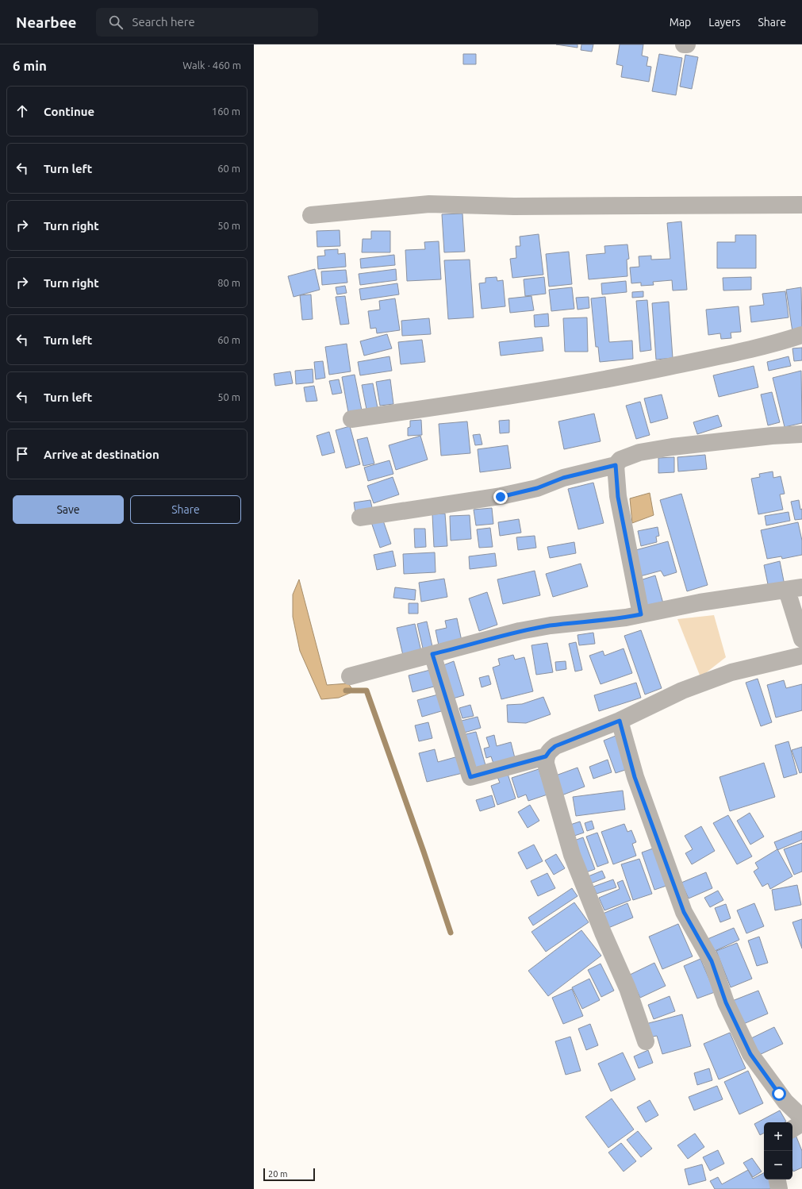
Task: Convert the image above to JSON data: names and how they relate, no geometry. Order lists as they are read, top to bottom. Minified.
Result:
{"scale_bar":"20 m","page":{"header":"Nearbee","search":"Search here","nav":["Map","Layers","Share"],"heading":["6 min","Walk · 460 m"],"list":[["Continue","160 m"],["Turn left","60 m"],["Turn right","50 m"],["Turn right","80 m"],["Turn left","60 m"],["Turn left","50 m"],"Arrive at destination"],"buttons":["Save","Share"],"map_buttons":["+","−"],"scale":"20 m"}}
